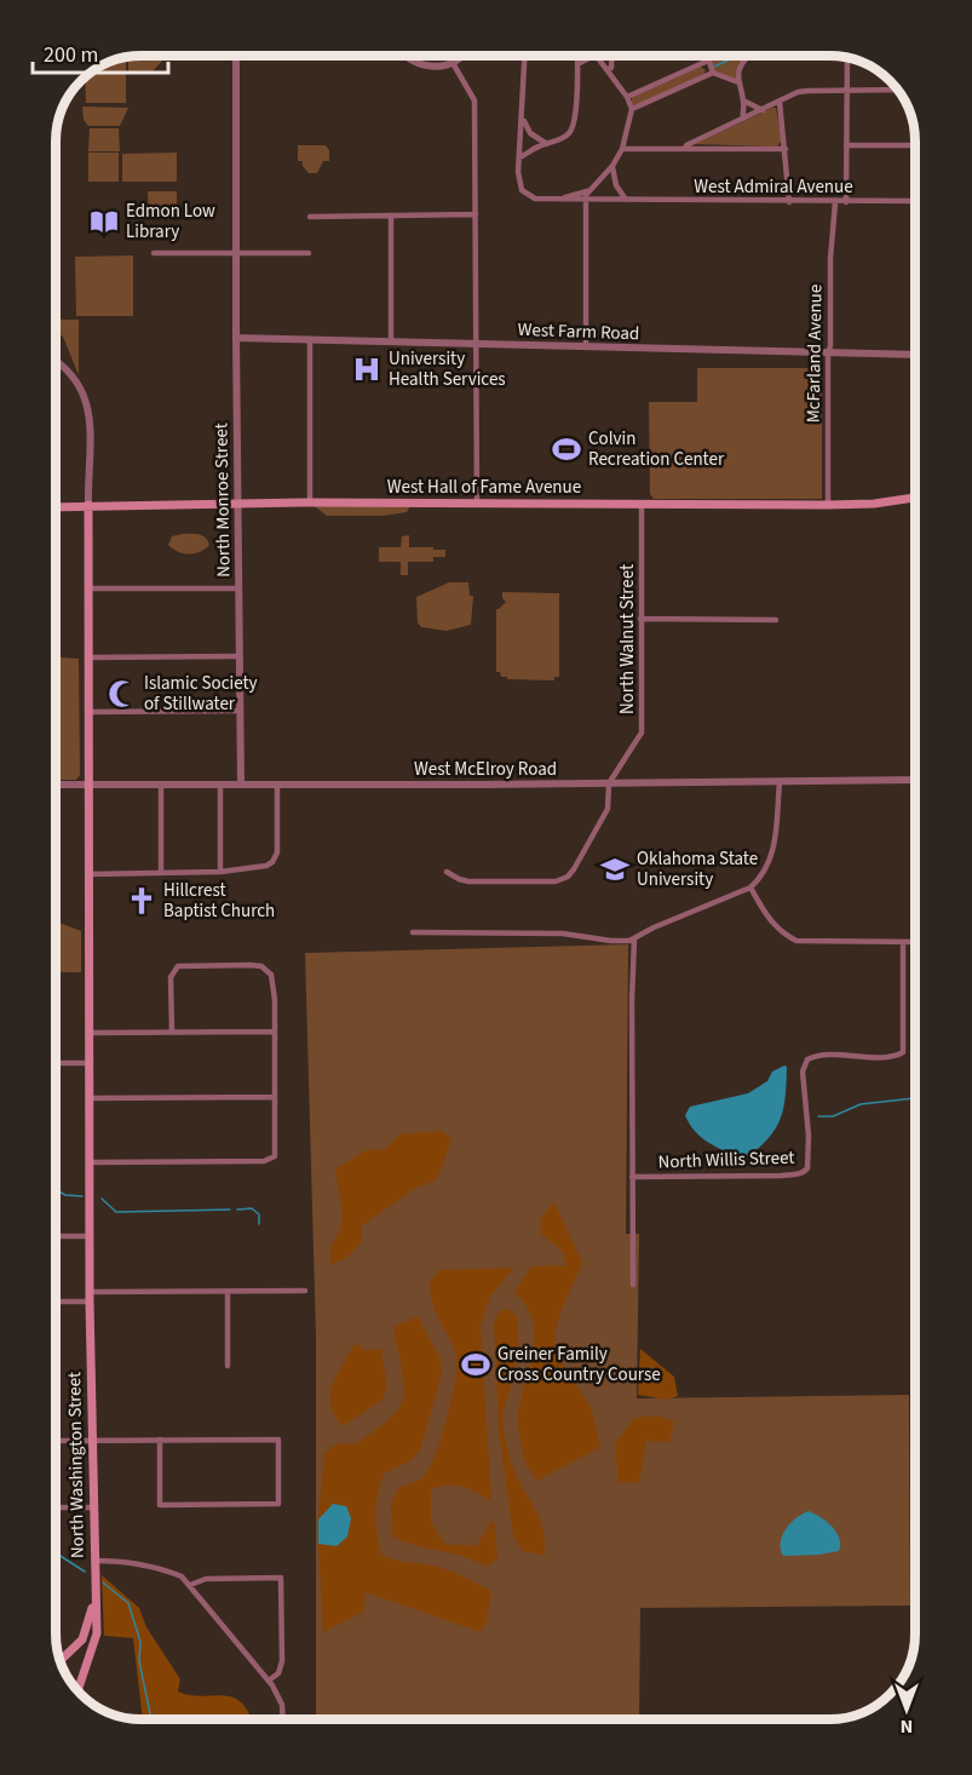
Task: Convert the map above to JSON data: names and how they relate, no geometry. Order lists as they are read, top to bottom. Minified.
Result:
{"streets":{"main road":["West Hall of Fame Avenue","North Washington Street"],"street":["West Admiral Avenue","West Farm Road","McFarland Avenue","North Monroe Street","North Walnut Street","West McElroy Road","North Willis Street"]},"crossings":[["West Admiral Avenue","McFarland Avenue"],["West Farm Road","McFarland Avenue"],["West Farm Road","North Monroe Street"],["McFarland Avenue","West Hall of Fame Avenue"],["West Hall of Fame Avenue","North Monroe Street"],["West Hall of Fame Avenue","North Walnut Street"],["West Hall of Fame Avenue","North Washington Street"],["North Monroe Street","West McElroy Road"],["North Walnut Street","West McElroy Road"],["West McElroy Road","North Washington Street"]],"places":{"library":["Edmon Low Library"],"hospital":["University Health Services"],"sports":["Colvin Recreation Center","Greiner Family Cross Country Course"],"mosque":["Islamic Society of Stillwater"],"school or university":["Oklahoma State University"],"church":["Hillcrest Baptist Church"]},"scale_bar":"200 m","north":"bottom"}
